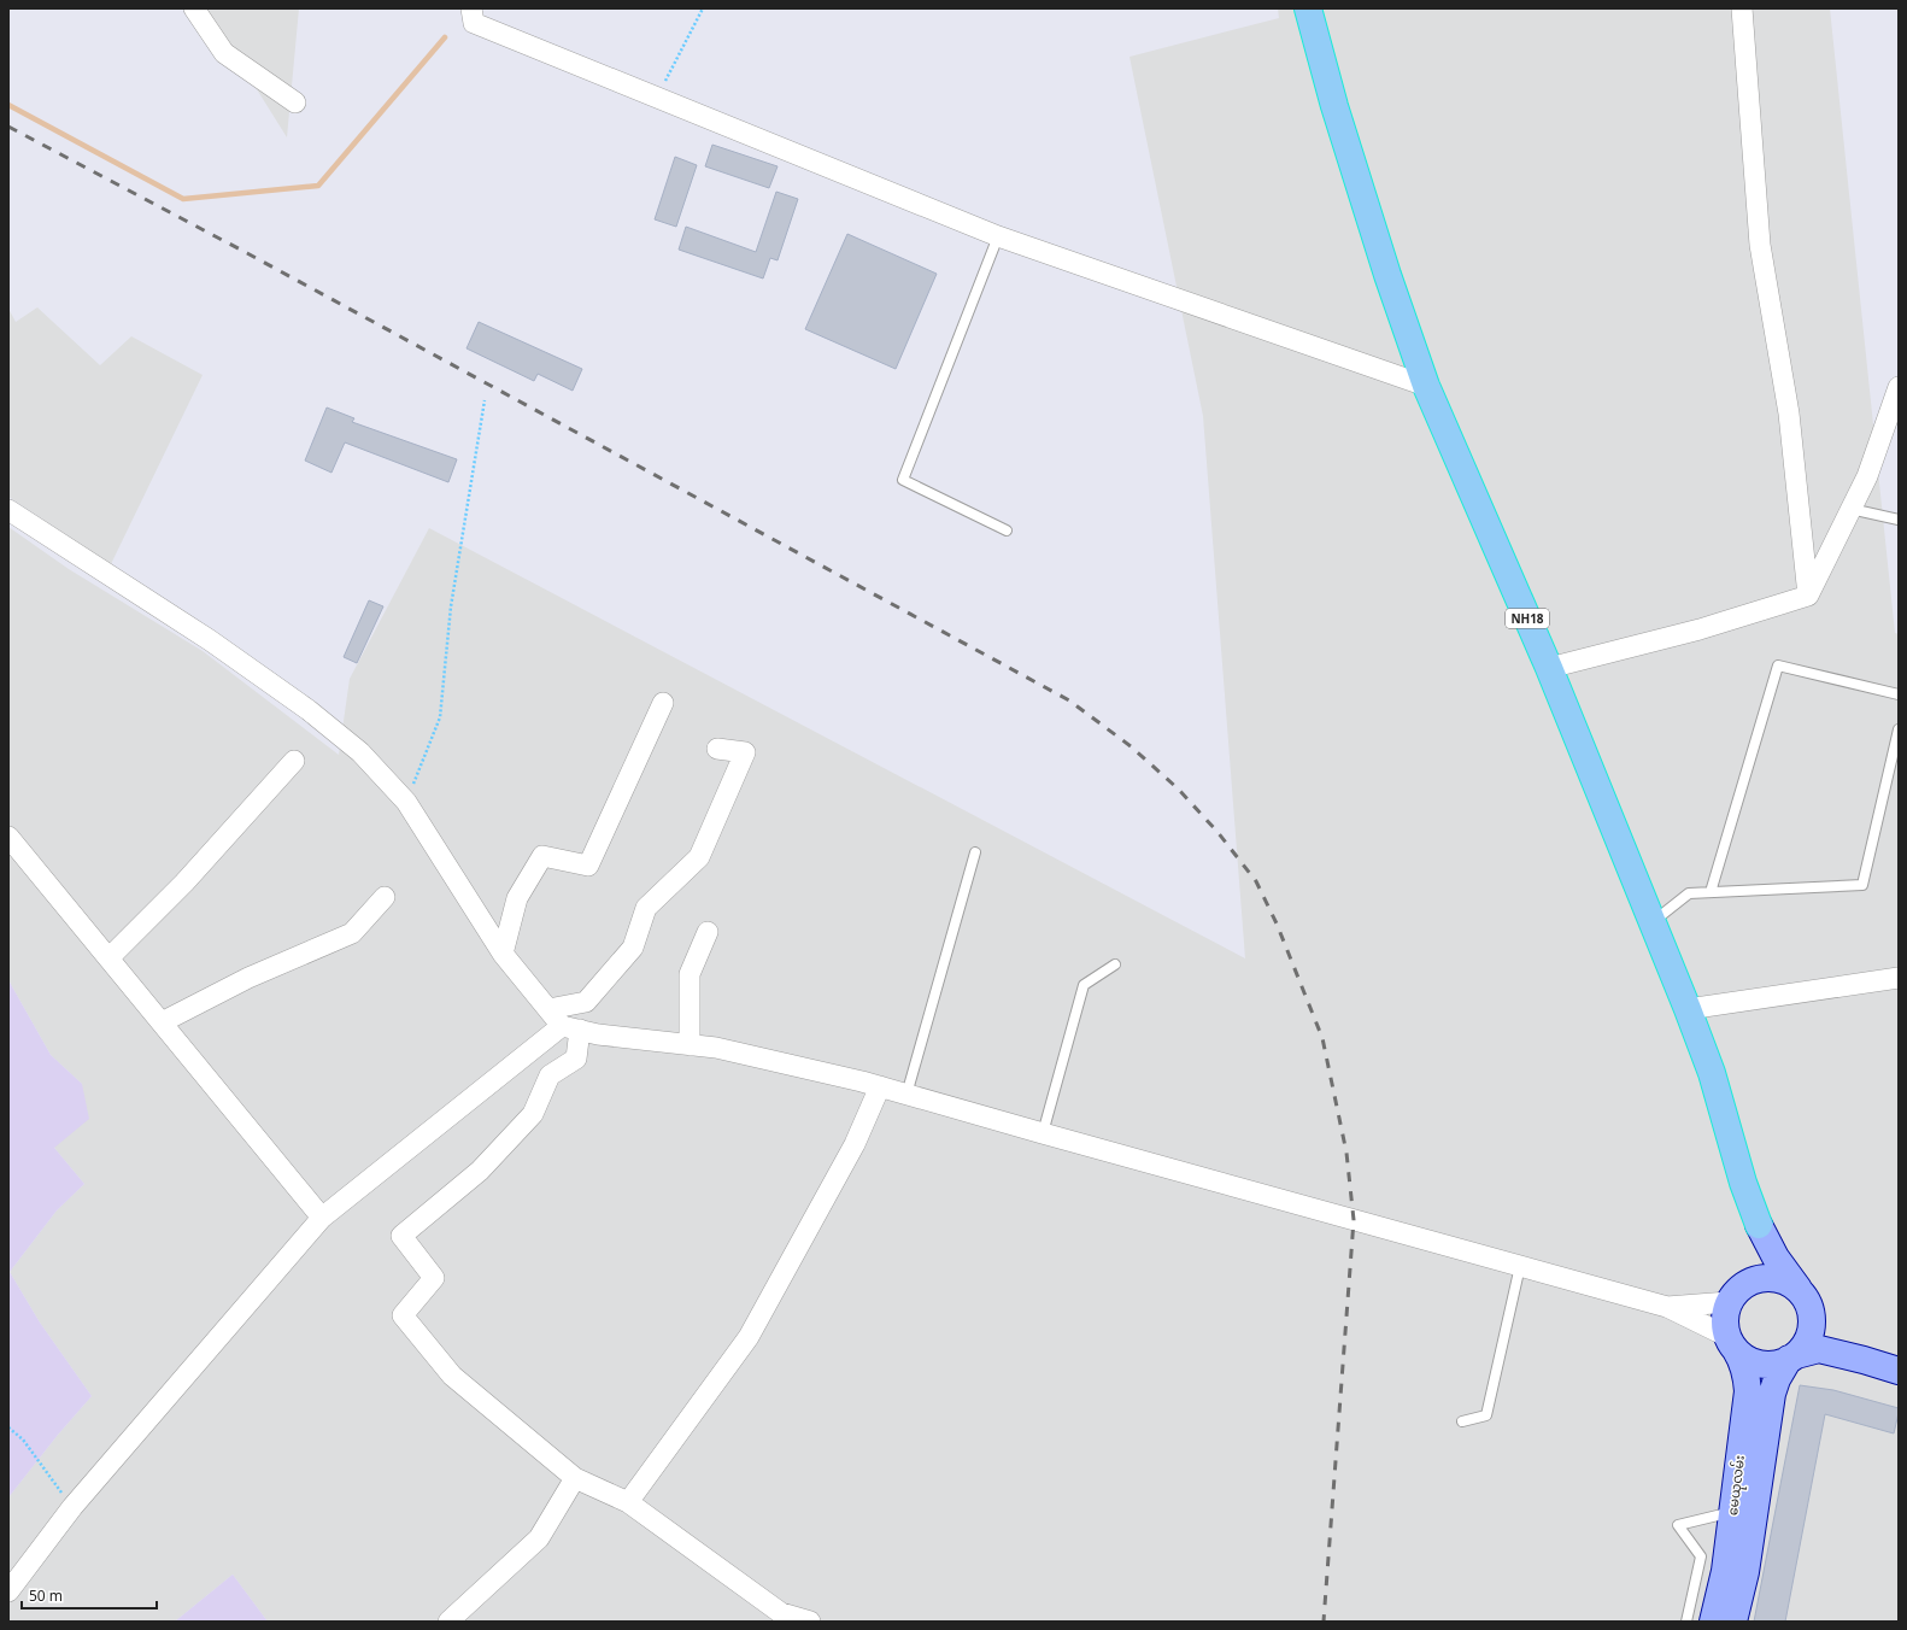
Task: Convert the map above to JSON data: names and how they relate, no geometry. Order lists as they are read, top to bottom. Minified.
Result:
{"streets":{"highway":["NH18"],"main road":["မေယုလမ်း"]},"scale_bar":"50 m"}
